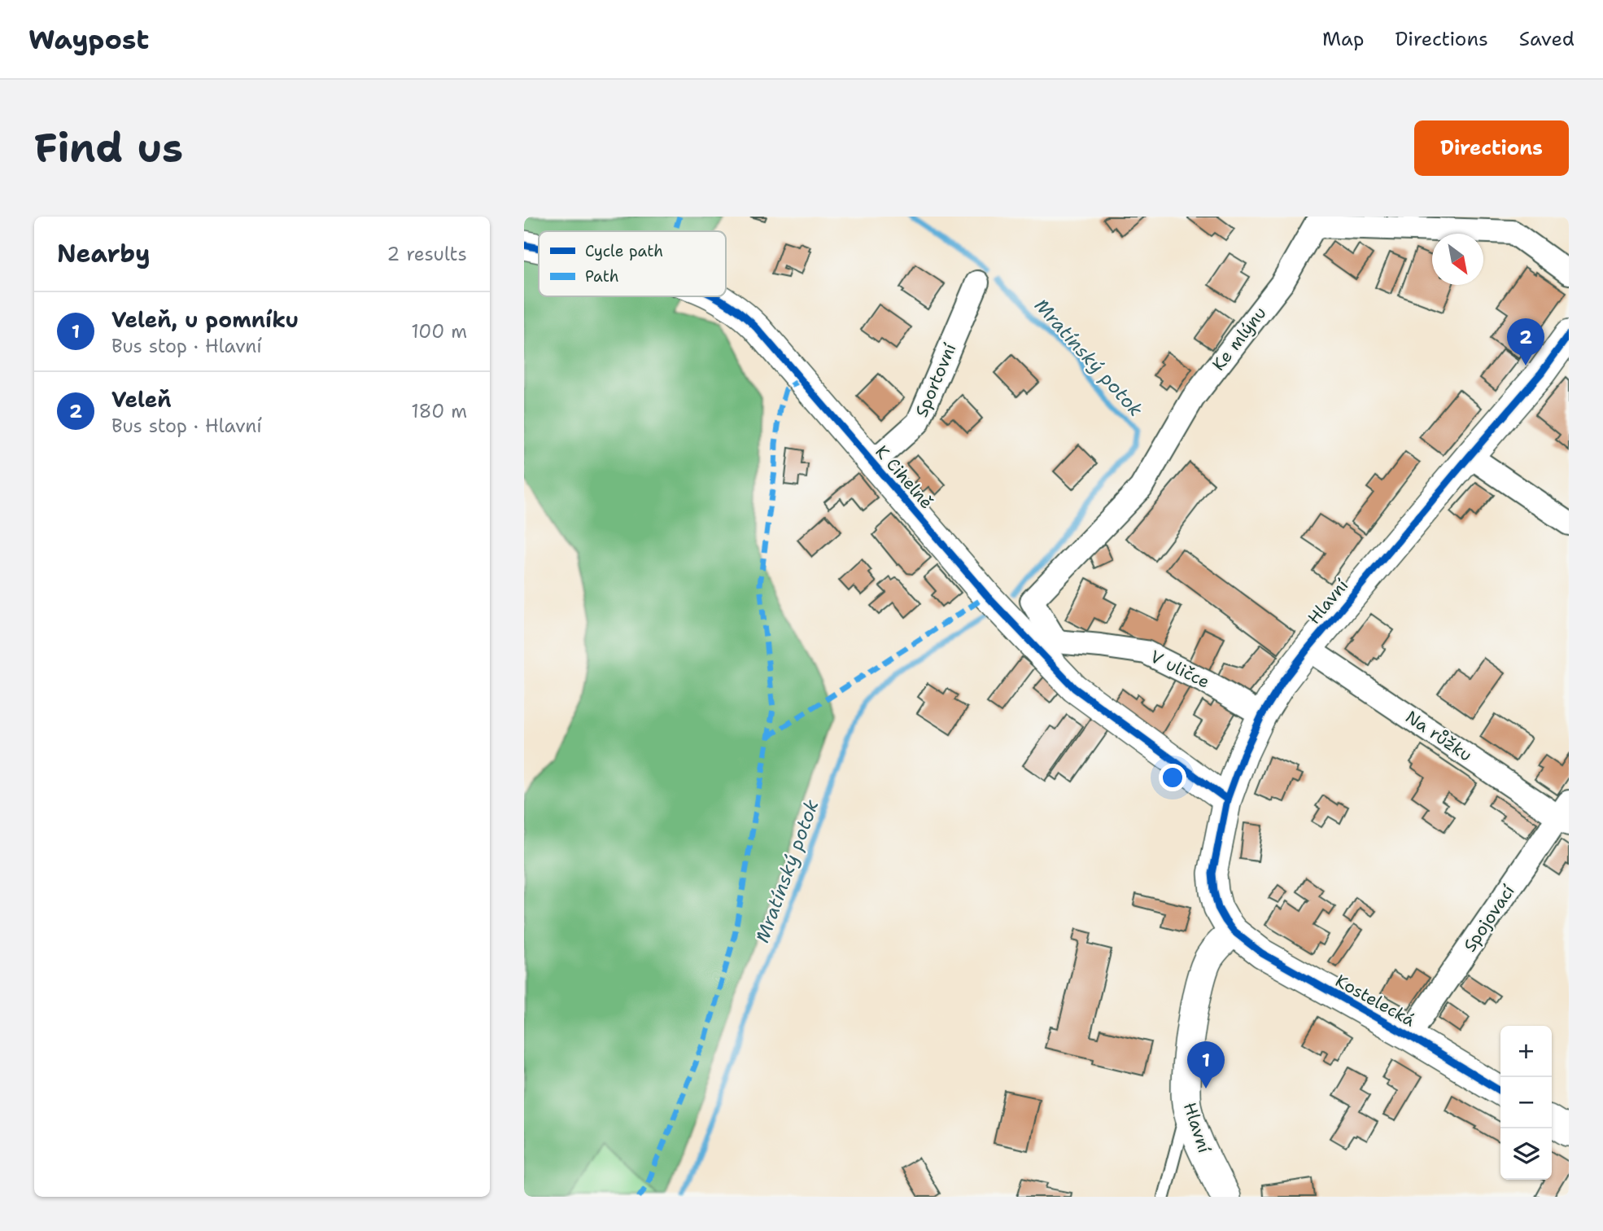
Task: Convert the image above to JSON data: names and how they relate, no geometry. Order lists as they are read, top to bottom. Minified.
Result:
{"streets":{"street":["Ke mlýnu","Sportovní","K Cihelně","Hlavní","V uličce","Na růžku","Spojovací","Kostelecká"]},"crossings":[["Ke mlýnu","K Cihelně"],["Ke mlýnu","V uličce"],["Sportovní","K Cihelně"],["K Cihelně","Hlavní"],["K Cihelně","V uličce"],["Hlavní","V uličce"],["Hlavní","Na růžku"],["Hlavní","Kostelecká"],["Na růžku","Spojovací"],["Spojovací","Kostelecká"]],"water":["Mratínský potok"],"legend":["Cycle path","Path"],"north":"bottom right","page":{"header":"Waypost","nav":["Map","Directions","Saved"],"buttons":"Directions","title":"Find us","heading":["Nearby","2 results"],"list":[{"mark":"1","name":"Veleň, u pomníku","note":"Bus stop · Hlavní","value":"100 m"},{"mark":"2","name":"Veleň","note":"Bus stop · Hlavní","value":"180 m"}],"pins":["2","1"],"map_buttons":["+","−"]}}
